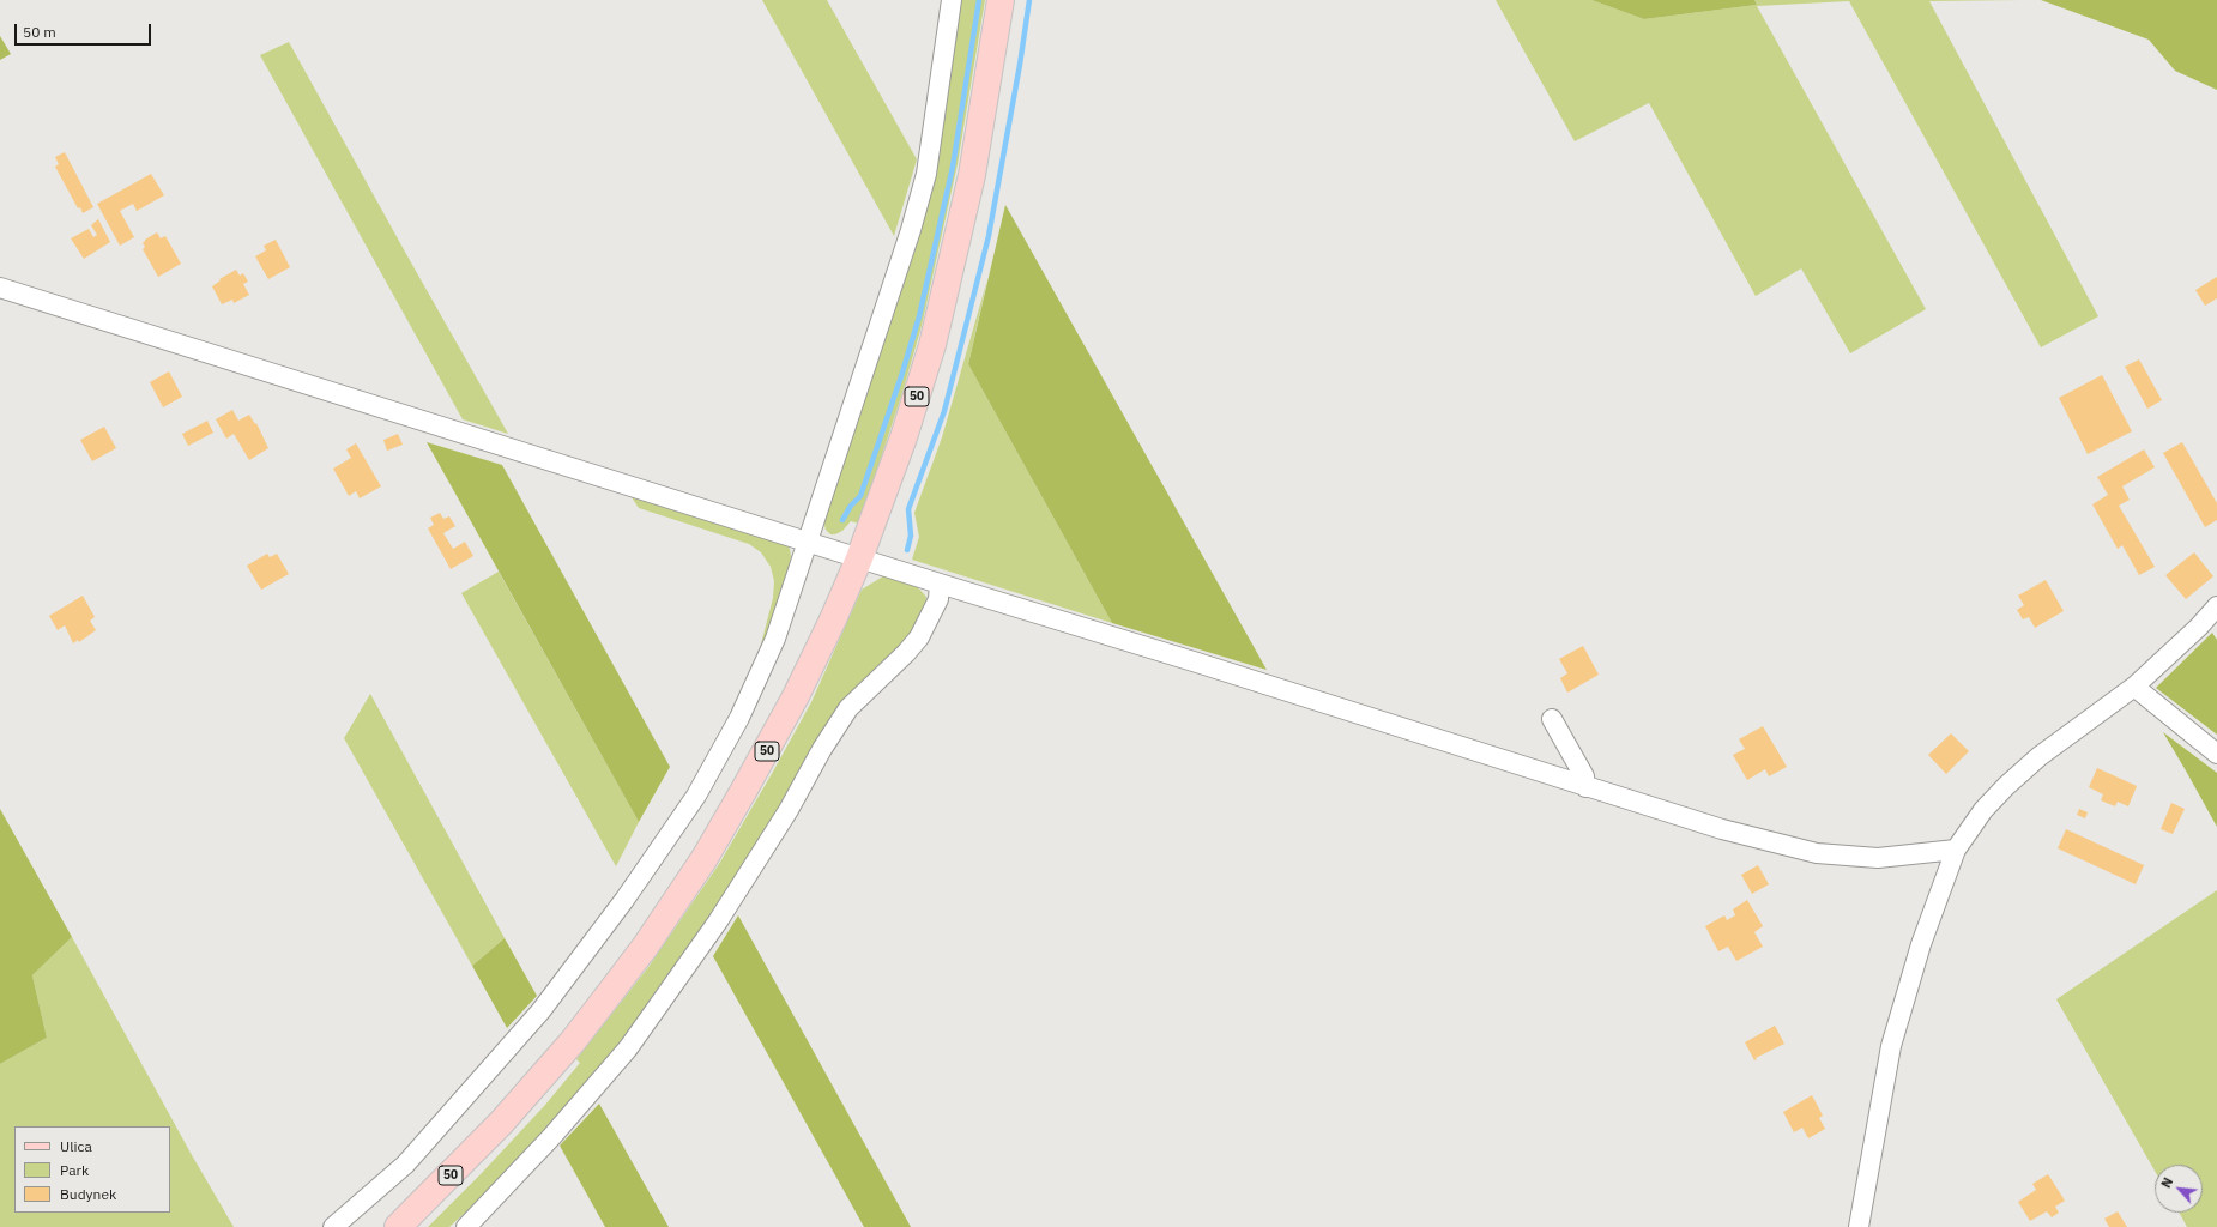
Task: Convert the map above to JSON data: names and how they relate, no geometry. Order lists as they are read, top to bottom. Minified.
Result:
{"streets":{"main road":["50"]},"legend":["Ulica","Park","Budynek"],"scale_bar":"50 m","north":"top left"}
